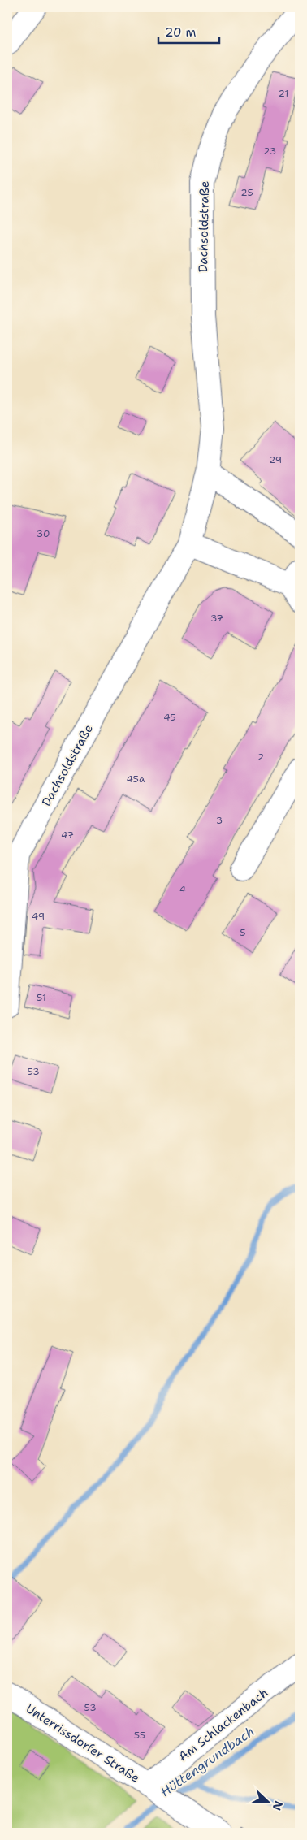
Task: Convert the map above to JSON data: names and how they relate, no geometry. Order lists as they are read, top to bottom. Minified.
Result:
{"streets":{"street":["Dachsoldstraße","Am Schlackenbach","Unterrissdorfer Straße"]},"crossings":[["Am Schlackenbach","Unterrissdorfer Straße"]],"water":["Hüttengrundbach"],"house_numbers":["21","23","25","29","30","37","45","2","45a","3","47","4","49","5","51","53","53","55"],"scale_bar":"20 m","north":"right"}
